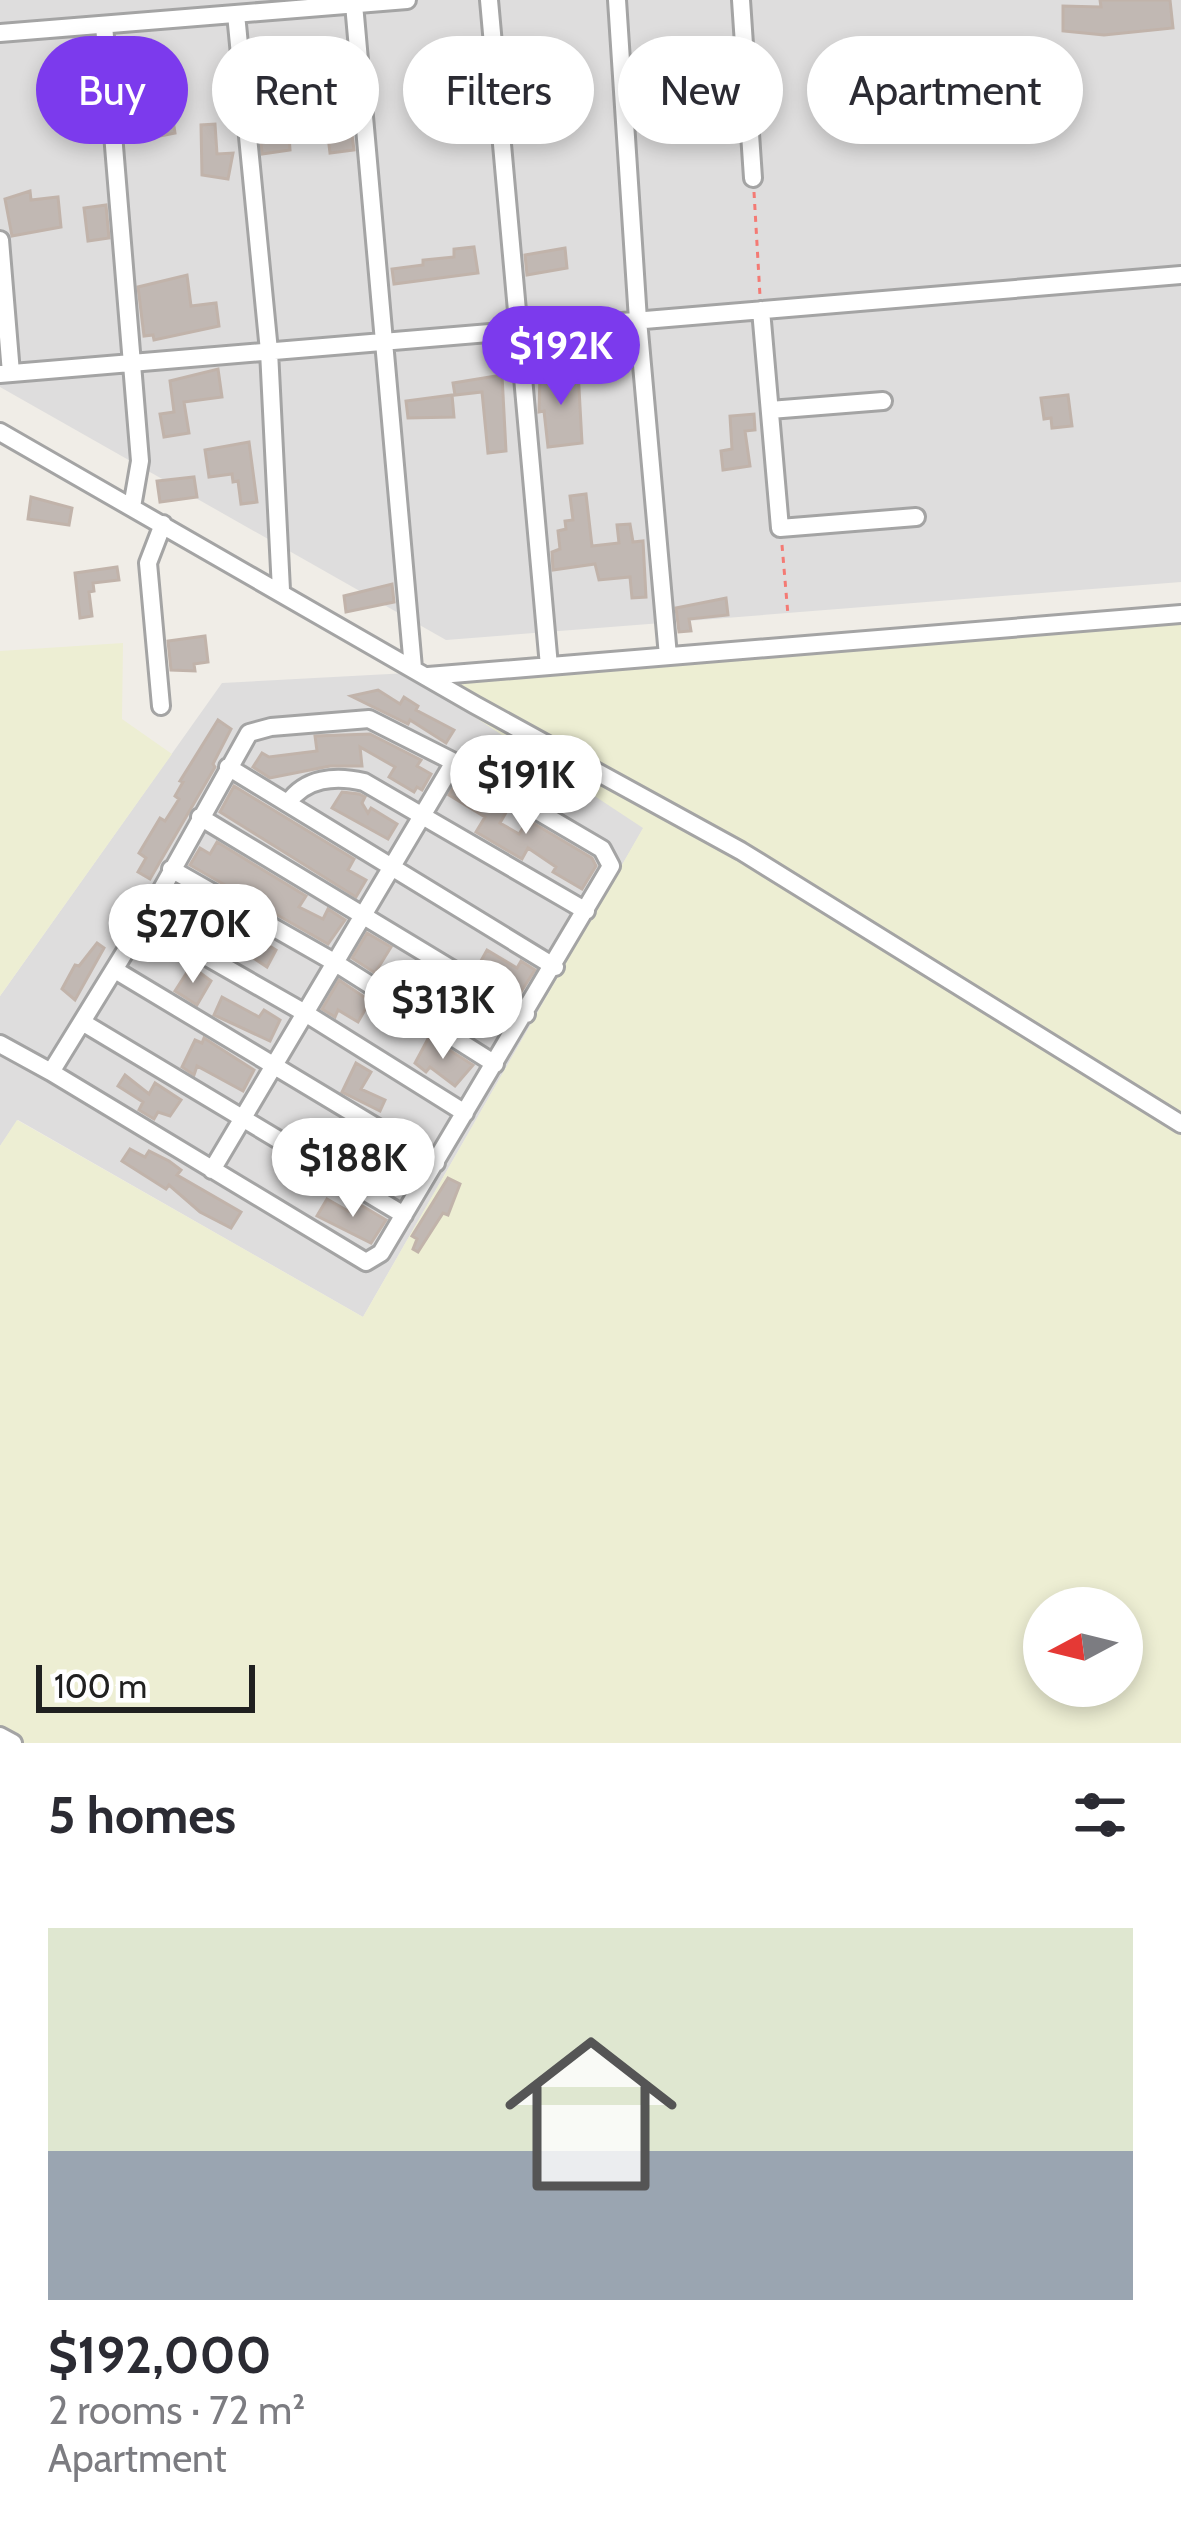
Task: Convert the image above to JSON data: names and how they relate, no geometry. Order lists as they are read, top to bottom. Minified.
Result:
{"scale_bar":"100 m","north":"left","page":{"chip":["Buy","Rent","Filters","New","Apartment"],"price":["$192K","$191K","$270K","$313K","$188K"],"scale":"100 m","heading":"5 homes","list":[{"name":"$192,000","note":"2 rooms · 72 m² · Apartment"}]}}
